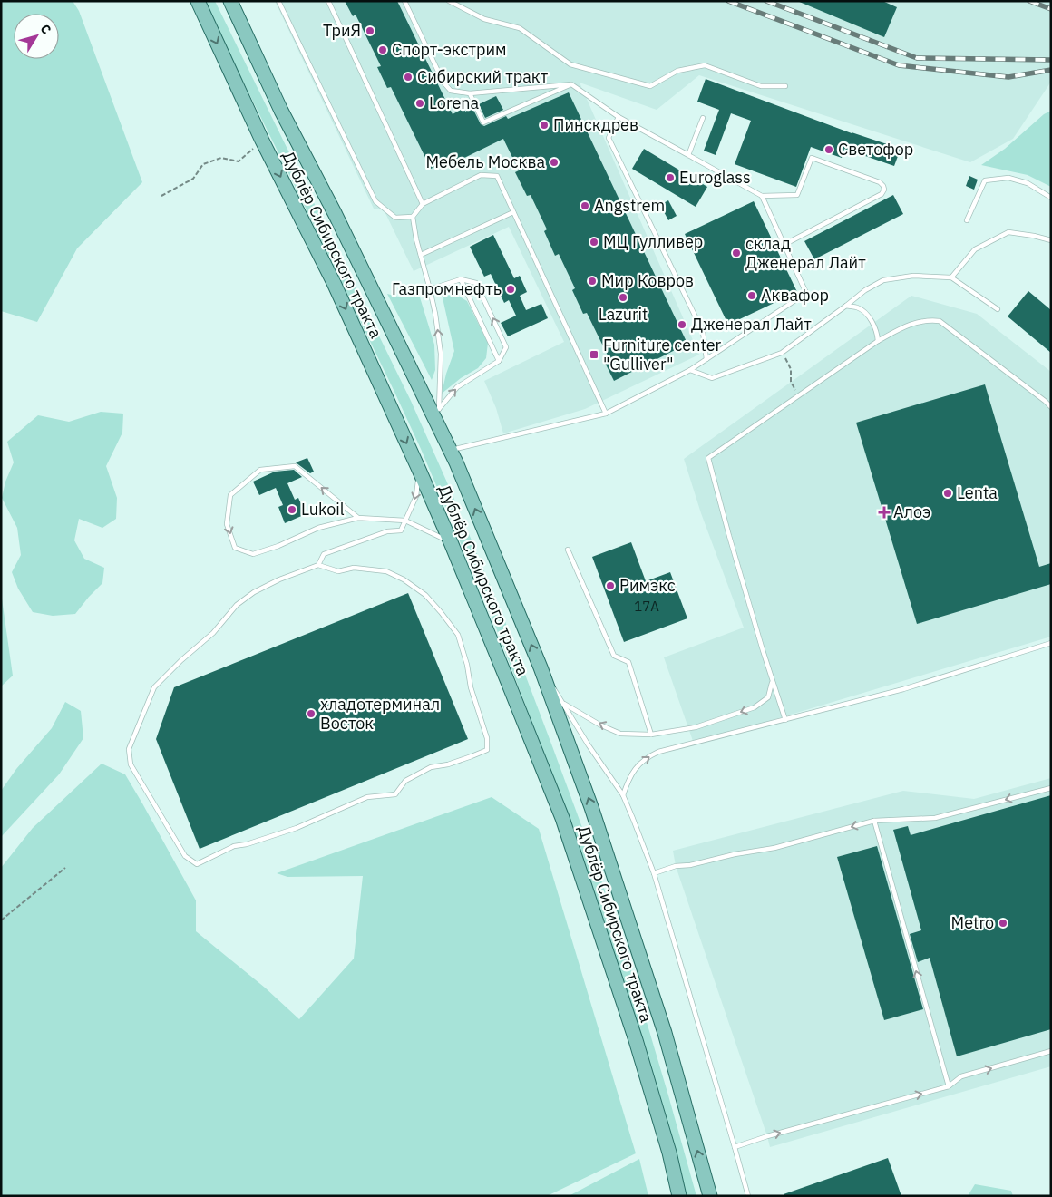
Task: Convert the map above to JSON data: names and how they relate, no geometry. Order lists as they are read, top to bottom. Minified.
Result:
{"streets":{"main road":["Дублёр Сибирского тракта"]},"places":{"other":["ТриЯ","Спорт-экстрим","Сибирский тракт","Lorena","Пинскдрев","Светофор","Мебель Москва","Euroglass","Angstrem","МЦ Гулливер","склад Дженерал Лайт","Мир Ковров","Газпромнефть","Аквафор","Lazurit","Дженерал Лайт","Lenta","Lukoil","Римэкс","хладотерминал Восток","Metro"],"transit":["Furniture center \"Gulliver\""],"health":["Алоэ"]},"house_numbers":["17А"],"north":"top right"}
